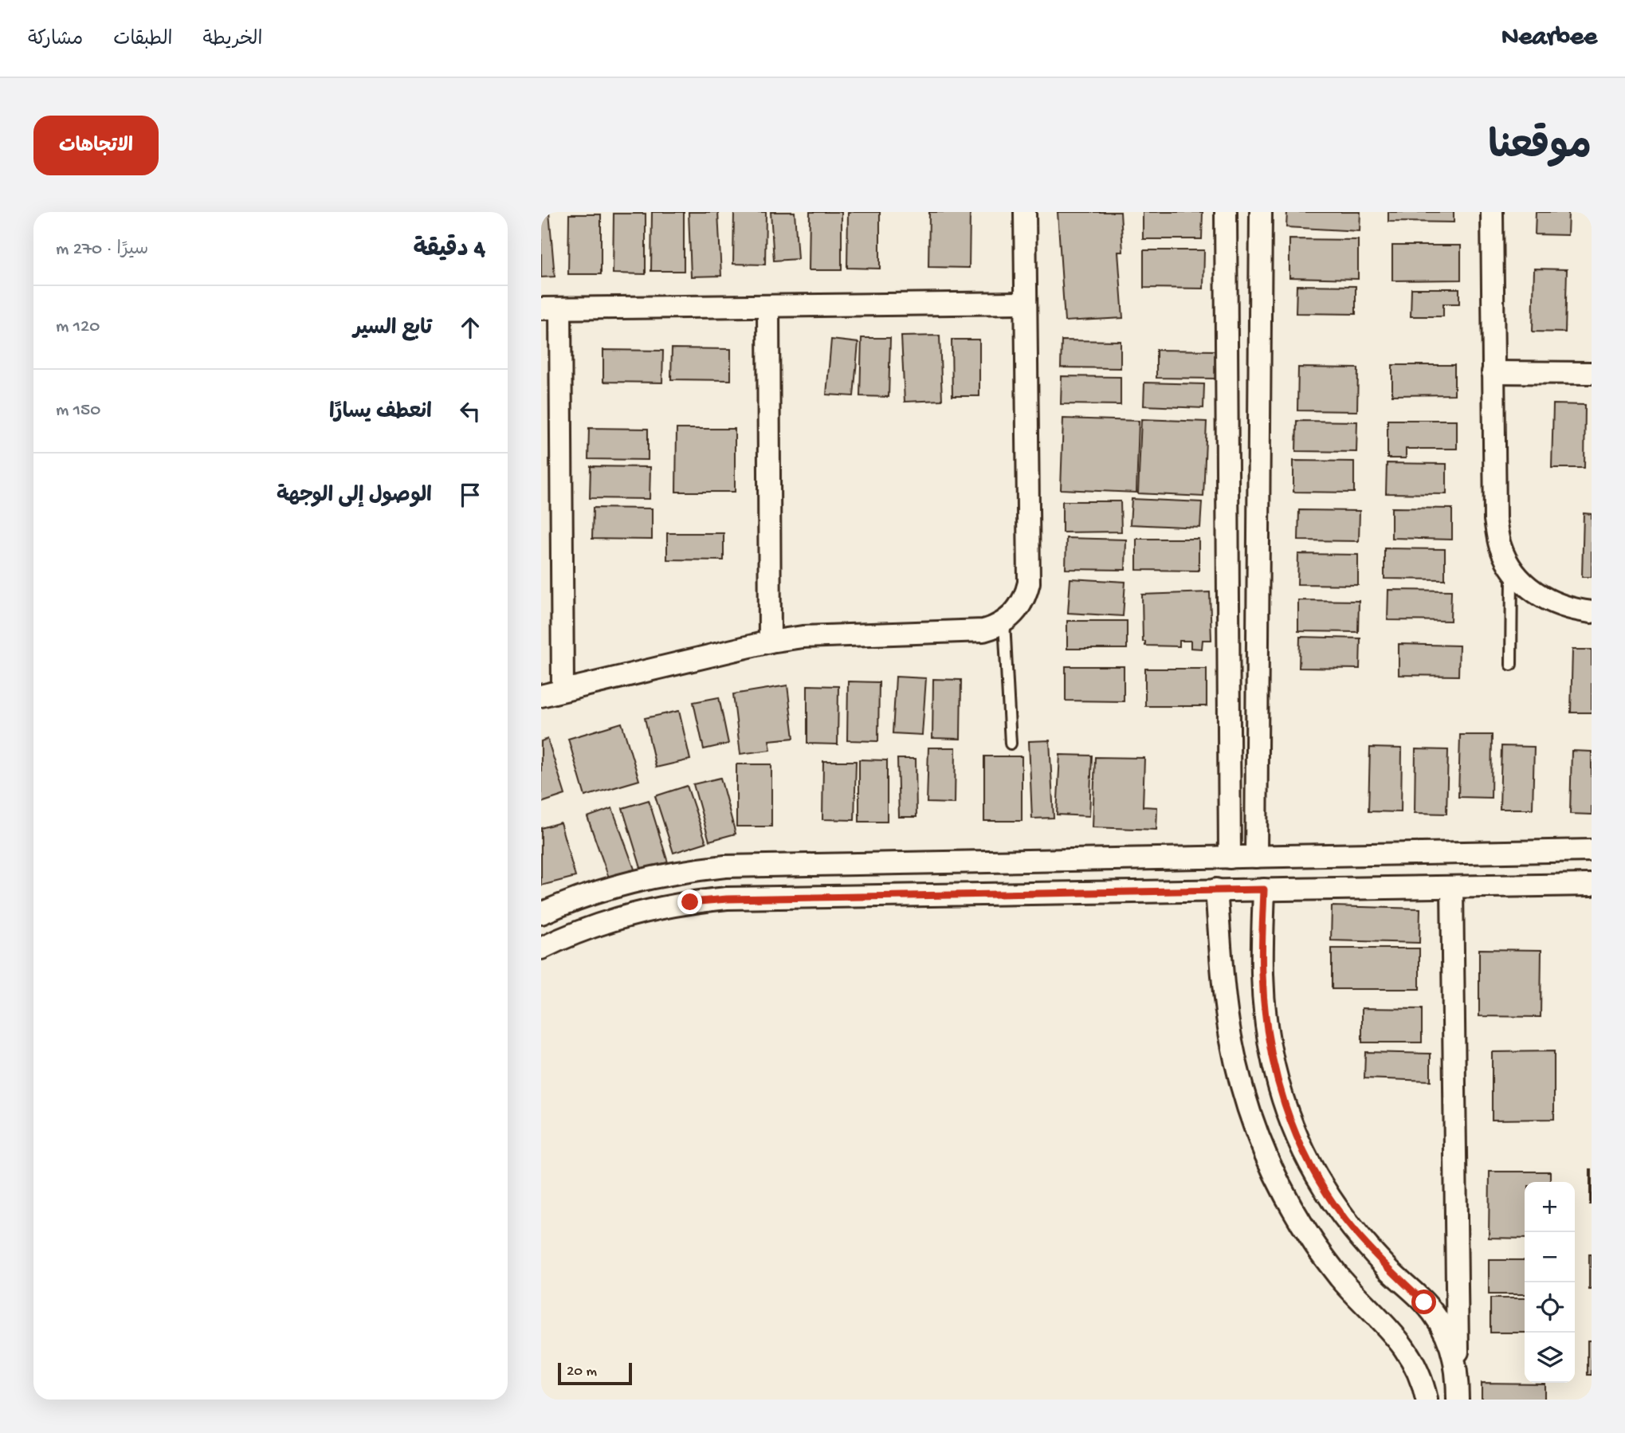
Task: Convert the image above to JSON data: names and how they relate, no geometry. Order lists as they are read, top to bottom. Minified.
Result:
{"scale_bar":"20 m","page":{"header":"Nearbee","nav":["الخريطة","الطبقات","مشاركة"],"title":"موقعنا","buttons":"الاتجاهات","heading":["4 دقيقة","سيرًا · 270 m"],"list":[["تابع السير","120 m"],["انعطف يسارًا","150 m"],"الوصول إلى الوجهة"],"map_buttons":["+","−"],"scale":"20 m"}}
